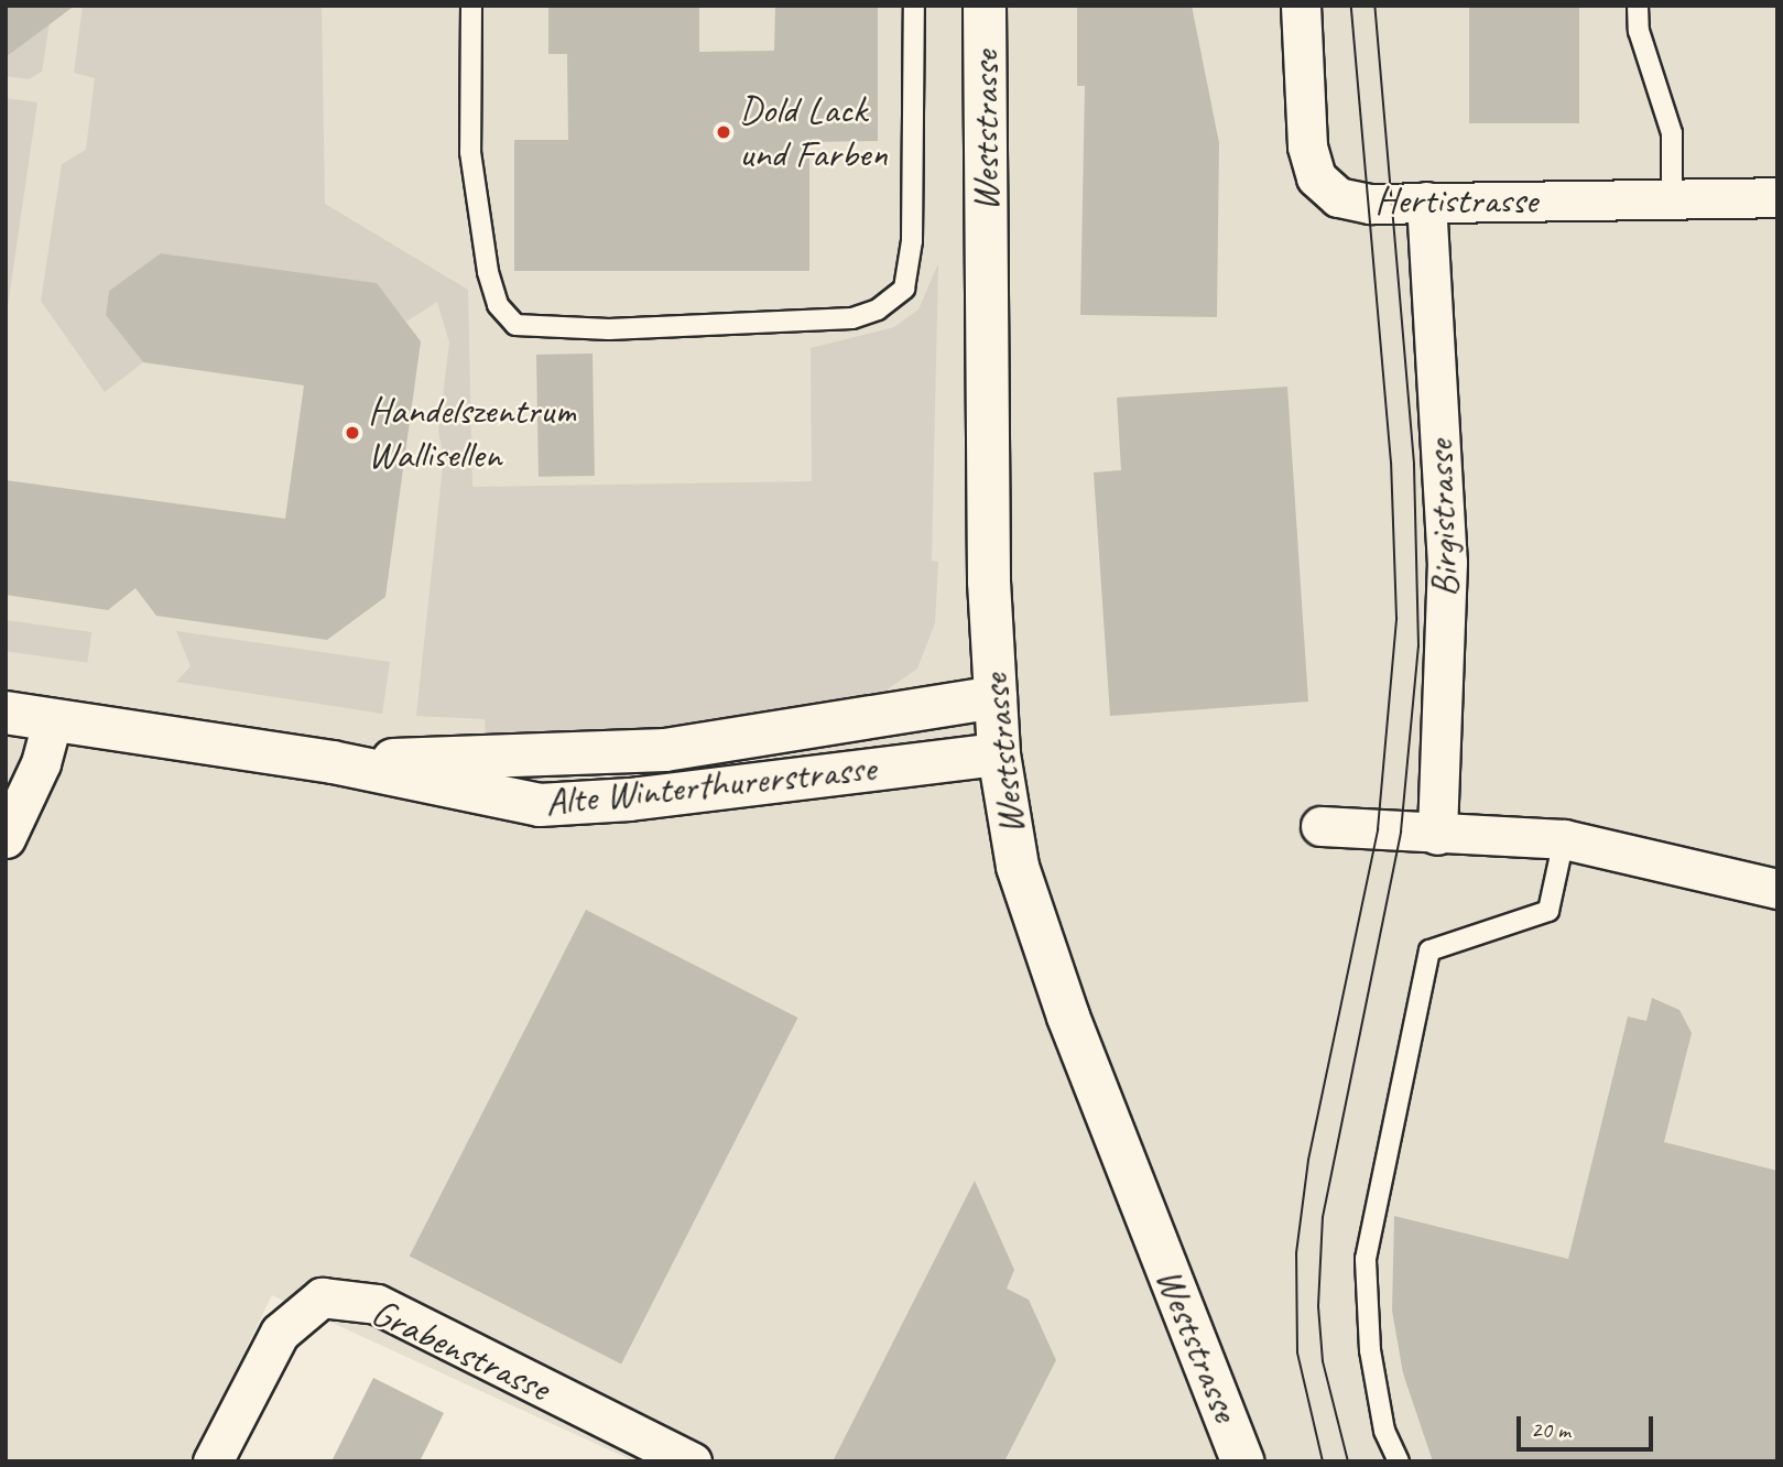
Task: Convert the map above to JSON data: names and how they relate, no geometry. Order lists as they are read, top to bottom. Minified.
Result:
{"streets":{"main road":["Weststrasse","Alte Winterthurerstrasse"],"street":["Hertistrasse","Birgistrasse","Grabenstrasse"]},"crossings":[["Weststrasse","Alte Winterthurerstrasse"],["Hertistrasse","Birgistrasse"]],"places":["Dold Lack und Farben","Handelszentrum Wallisellen"],"scale_bar":"20 m"}
